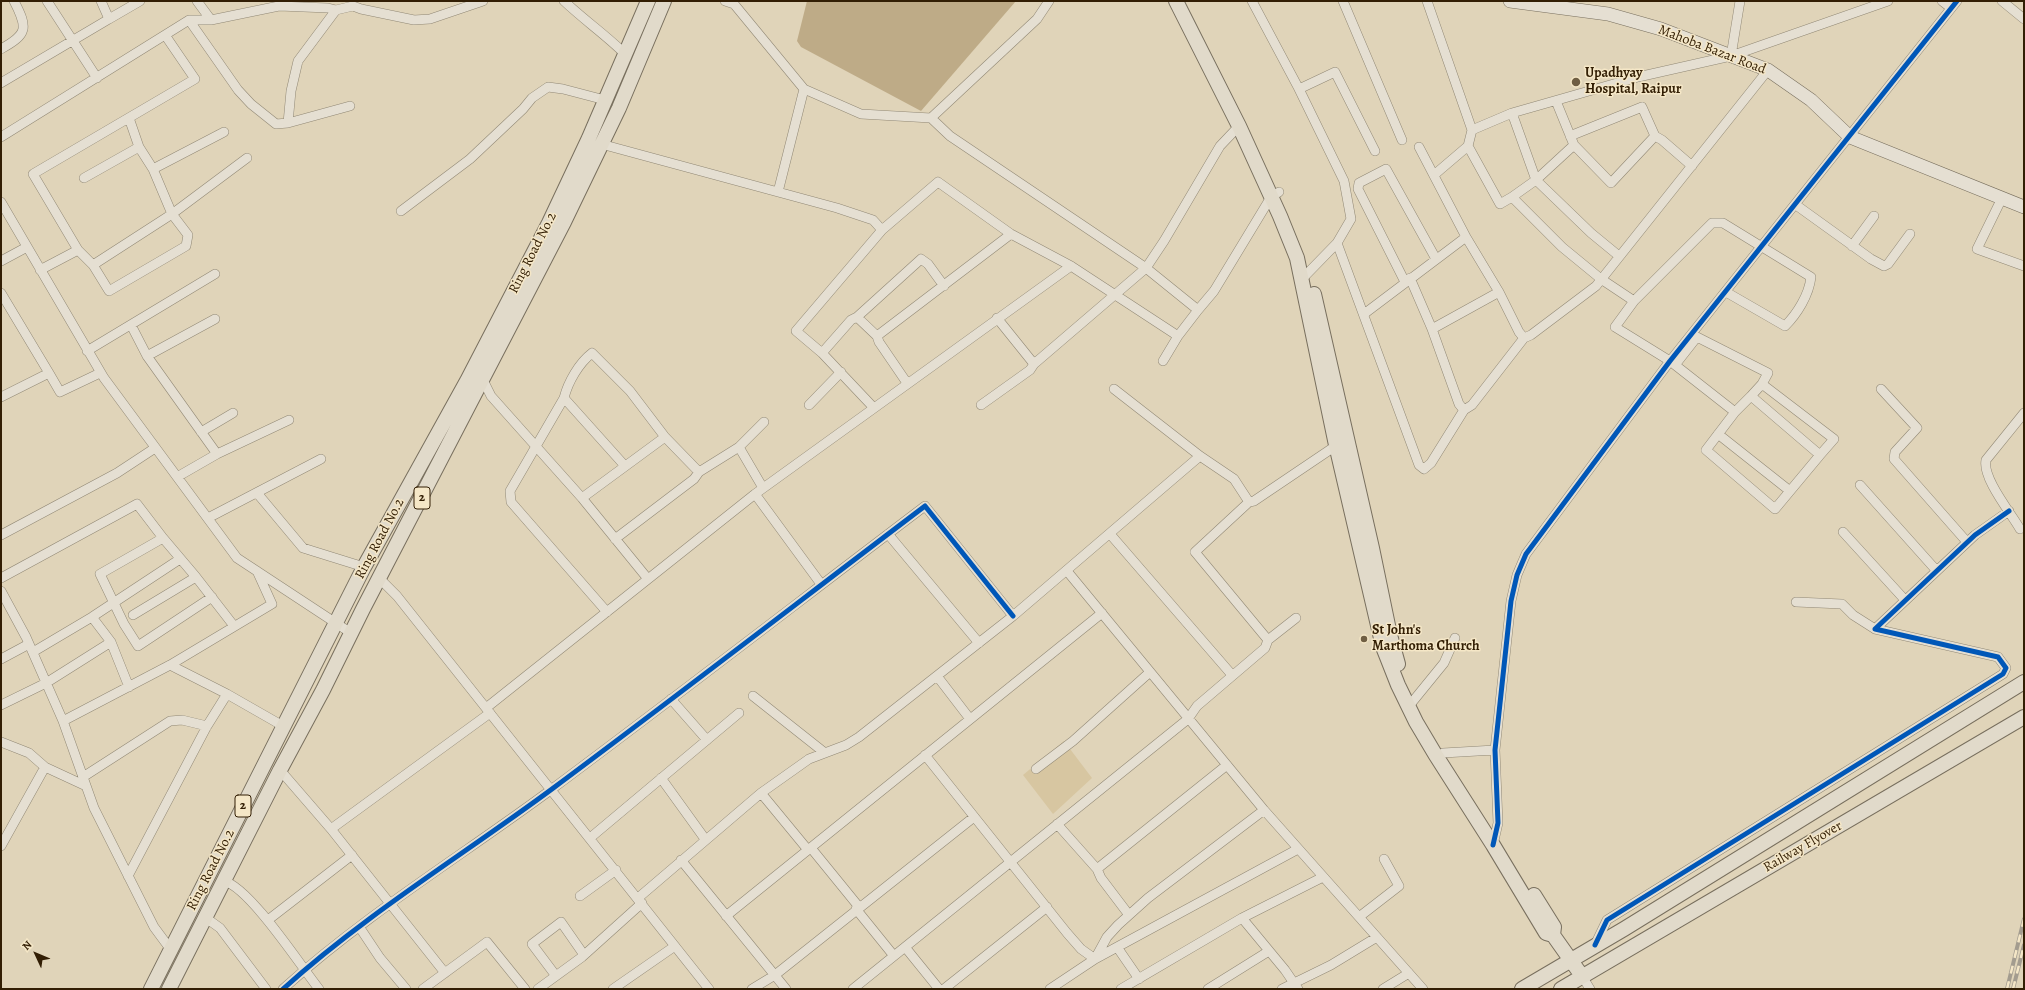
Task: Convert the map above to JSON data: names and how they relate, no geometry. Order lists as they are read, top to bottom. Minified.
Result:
{"streets":{"main road":["Ring Road No.2","2","Railway Flyover"],"street":["Mahoba Bazar Road"]},"places":["Upadhyay Hospital, Raipur","St John's Marthoma Church"],"north":"top left"}
